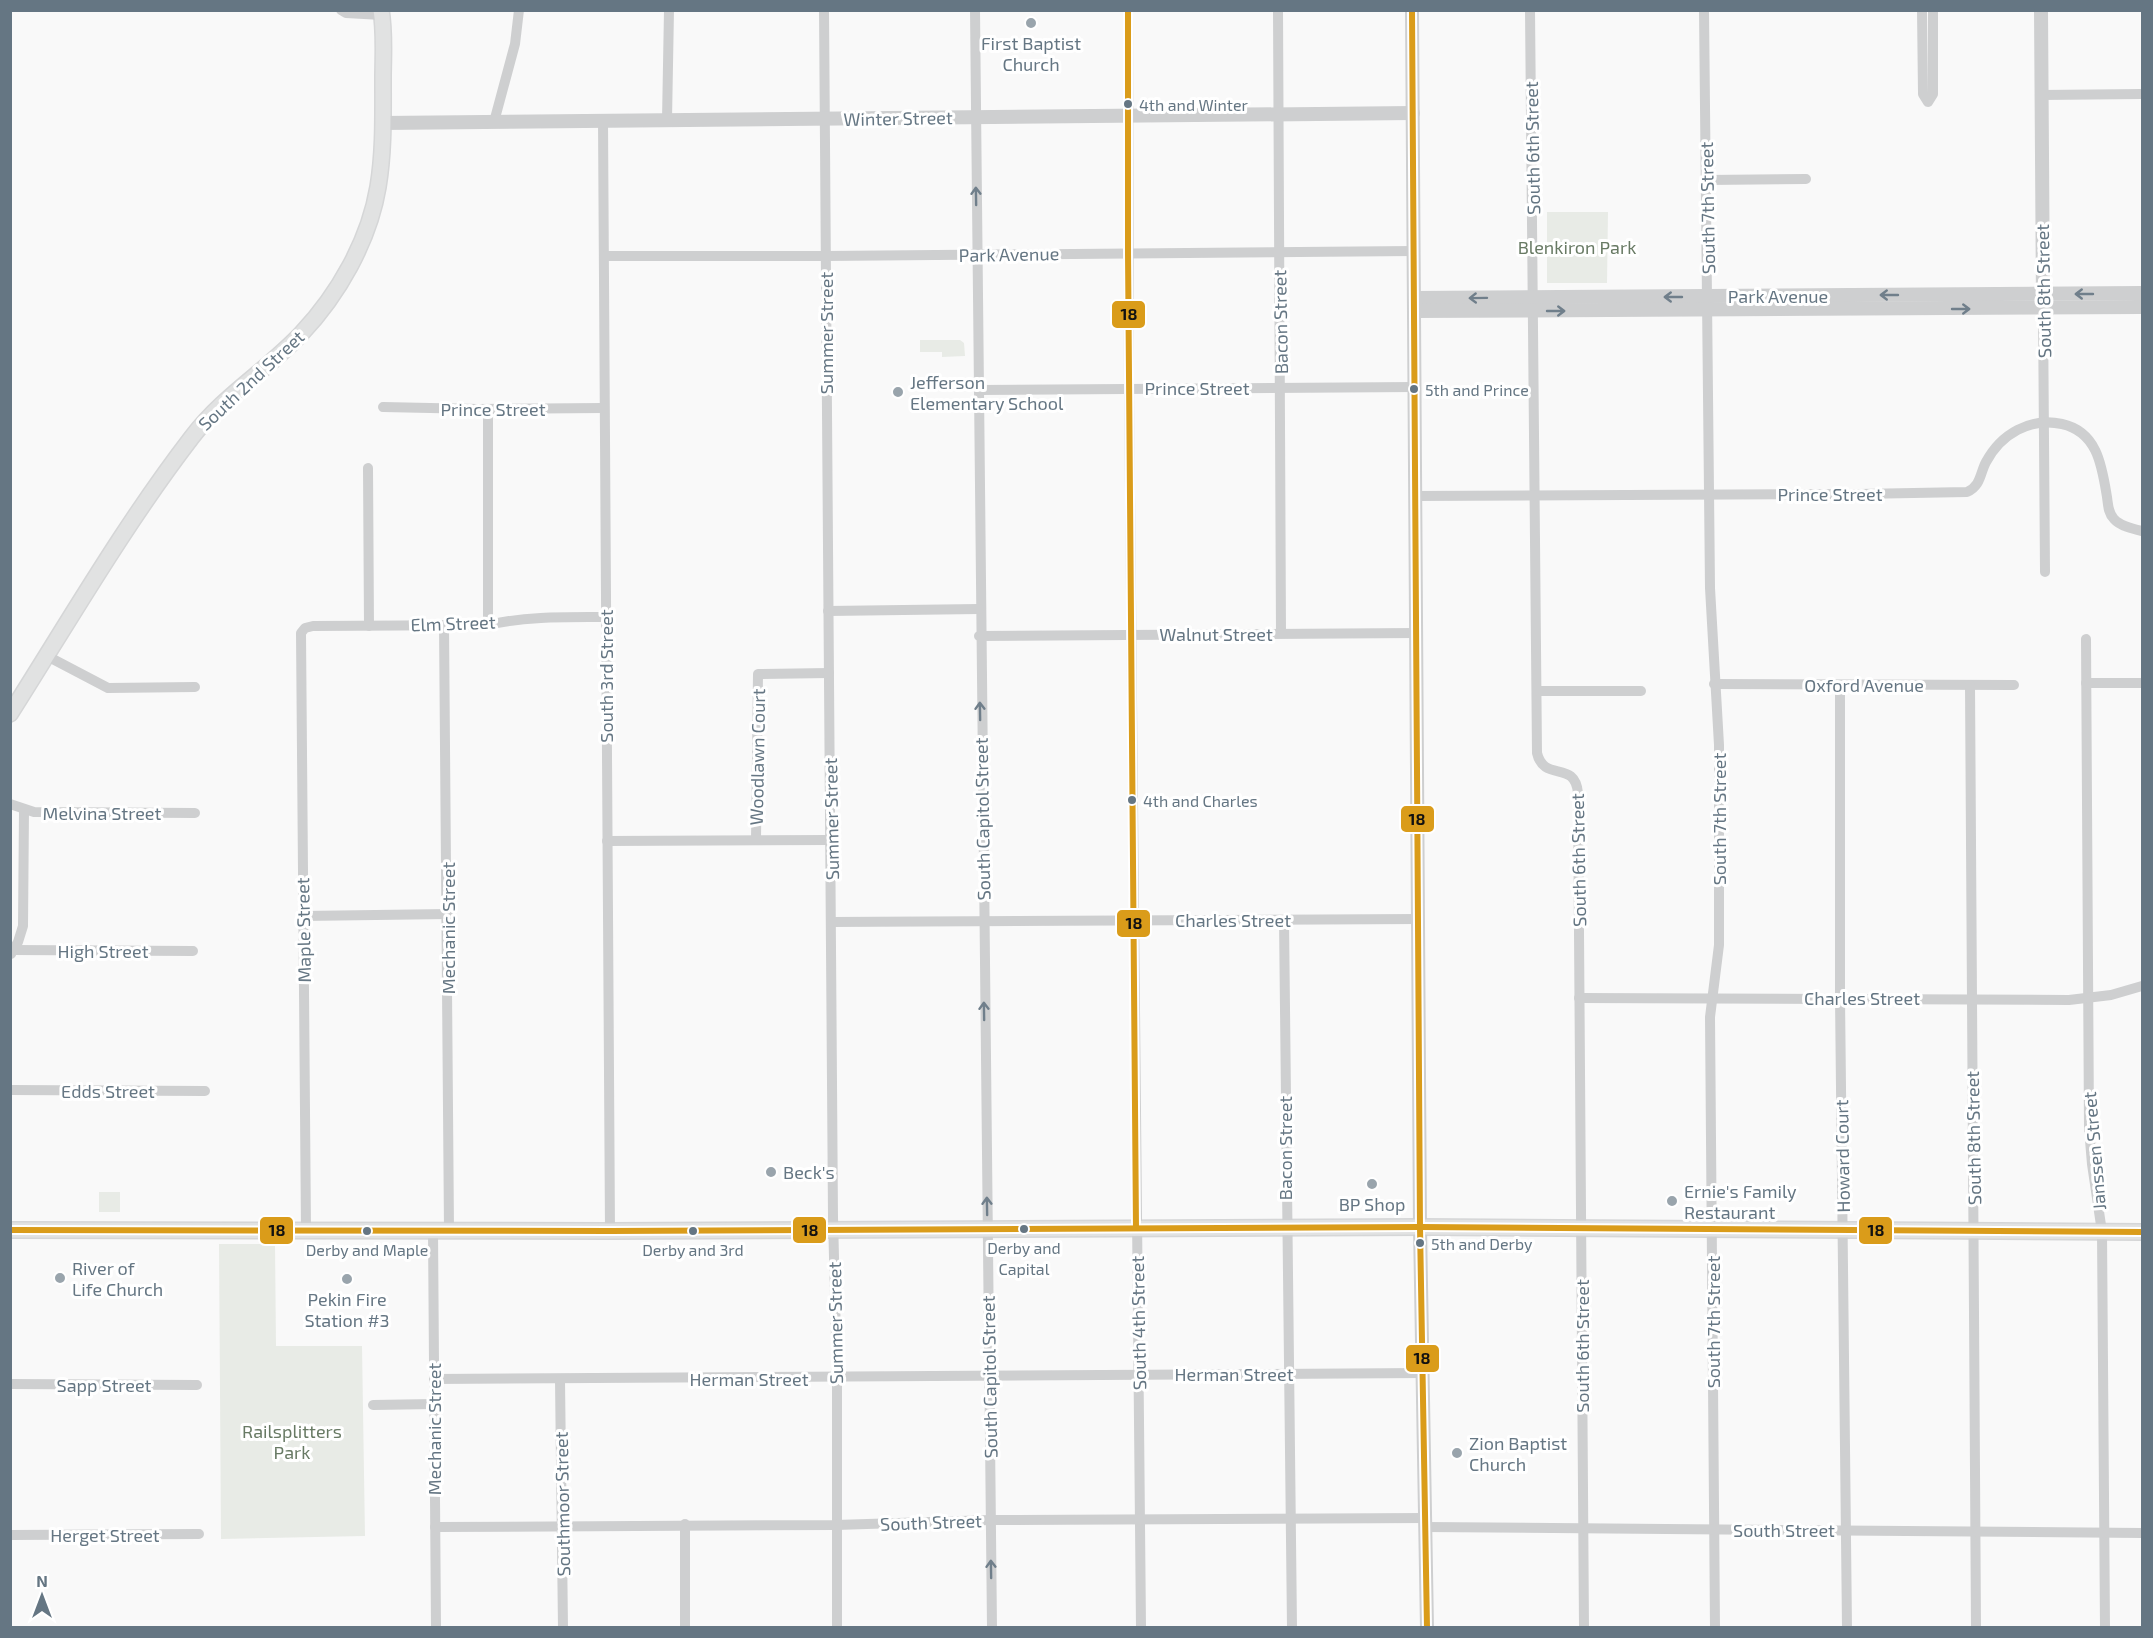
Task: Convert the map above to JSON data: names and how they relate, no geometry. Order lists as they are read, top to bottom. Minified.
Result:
{"streets":{"main road":["South 2nd Street"],"street":["Winter Street","South 6th Street","South 7th Street","Park Avenue","South 8th Street","Bacon Street","Summer Street","Prince Street","Elm Street","Walnut Street","South 3rd Street","Oxford Avenue","Woodlawn Court","Melvina Street","South Capitol Street","Charles Street","Mechanic Street","Maple Street","High Street","Edds Street","Janssen Street","Howard Court","South 4th Street","Herman Street","Sapp Street","Southmoor Street","South Street","Herget Street"]},"crossings":[["Winter Street","Bacon Street"],["Winter Street","Summer Street"],["Winter Street","South 2nd Street"],["Winter Street","South 3rd Street"],["Winter Street","South Capitol Street"],["Winter Street","South 4th Street"],["South 6th Street","Park Avenue"],["South 6th Street","Prince Street"],["South 6th Street","Charles Street"],["South 6th Street","South Street"],["South 7th Street","Park Avenue"],["South 7th Street","Prince Street"],["South 7th Street","Oxford Avenue"],["South 7th Street","Charles Street"],["South 7th Street","South Street"],["Park Avenue","South 8th Street"],["Park Avenue","Bacon Street"],["Park Avenue","Summer Street"],["Park Avenue","South 3rd Street"],["Park Avenue","South Capitol Street"],["Park Avenue","South 4th Street"],["South 8th Street","Prince Street"],["South 8th Street","Oxford Avenue"],["South 8th Street","Charles Street"],["South 8th Street","South Street"],["Bacon Street","Prince Street"],["Bacon Street","Walnut Street"],["Bacon Street","Charles Street"],["Bacon Street","Herman Street"],["Bacon Street","South Street"],["Summer Street","Woodlawn Court"],["Summer Street","Charles Street"],["Summer Street","Herman Street"],["Summer Street","South Street"],["Prince Street","South 3rd Street"],["Prince Street","South Capitol Street"],["Prince Street","South 4th Street"],["Elm Street","South 3rd Street"],["Elm Street","Mechanic Street"],["Elm Street","Maple Street"],["Walnut Street","South Capitol Street"],["Walnut Street","South 4th Street"],["Oxford Avenue","Howard Court"],["South Capitol Street","Charles Street"],["South Capitol Street","Herman Street"],["South Capitol Street","South Street"],["Charles Street","Janssen Street"],["Charles Street","Howard Court"],["Charles Street","South 4th Street"],["Mechanic Street","Herman Street"],["Mechanic Street","South Street"],["Janssen Street","South Street"],["Howard Court","South Street"],["South 4th Street","Herman Street"],["South 4th Street","South Street"],["Herman Street","Southmoor Street"],["Southmoor Street","South Street"]],"one_way":["South Capitol Street"],"parks":["Blenkiron Park","Railsplitters Park"],"places":["First Baptist Church","4th and Winter","5th and Prince","Jefferson Elementary School","4th and Charles","Beck's","BP Shop","Ernie's Family Restaurant","Derby and Capital","Derby and Maple","Derby and 3rd","5th and Derby","River of Life Church","Pekin Fire Station #3","Zion Baptist Church"],"lines":["transit line 18"],"north":"top"}
